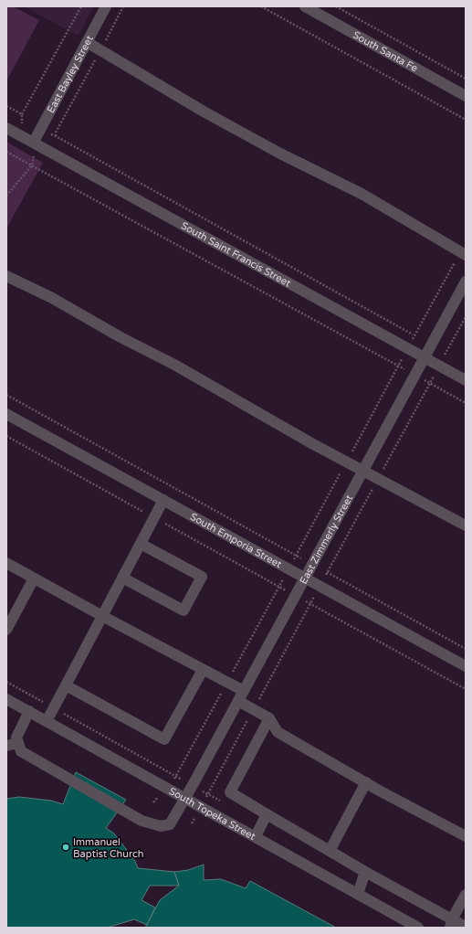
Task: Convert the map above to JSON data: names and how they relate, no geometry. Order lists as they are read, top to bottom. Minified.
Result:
{"streets":{"street":["South Santa Fe","East Bayley Street","South Saint Francis Street","East Zimmerly Street","South Emporia Street","South Topeka Street"]},"crossings":[["East Bayley Street","South Saint Francis Street"],["South Saint Francis Street","East Zimmerly Street"],["East Zimmerly Street","South Emporia Street"],["East Zimmerly Street","South Topeka Street"]],"places":["Immanuel Baptist Church"]}
